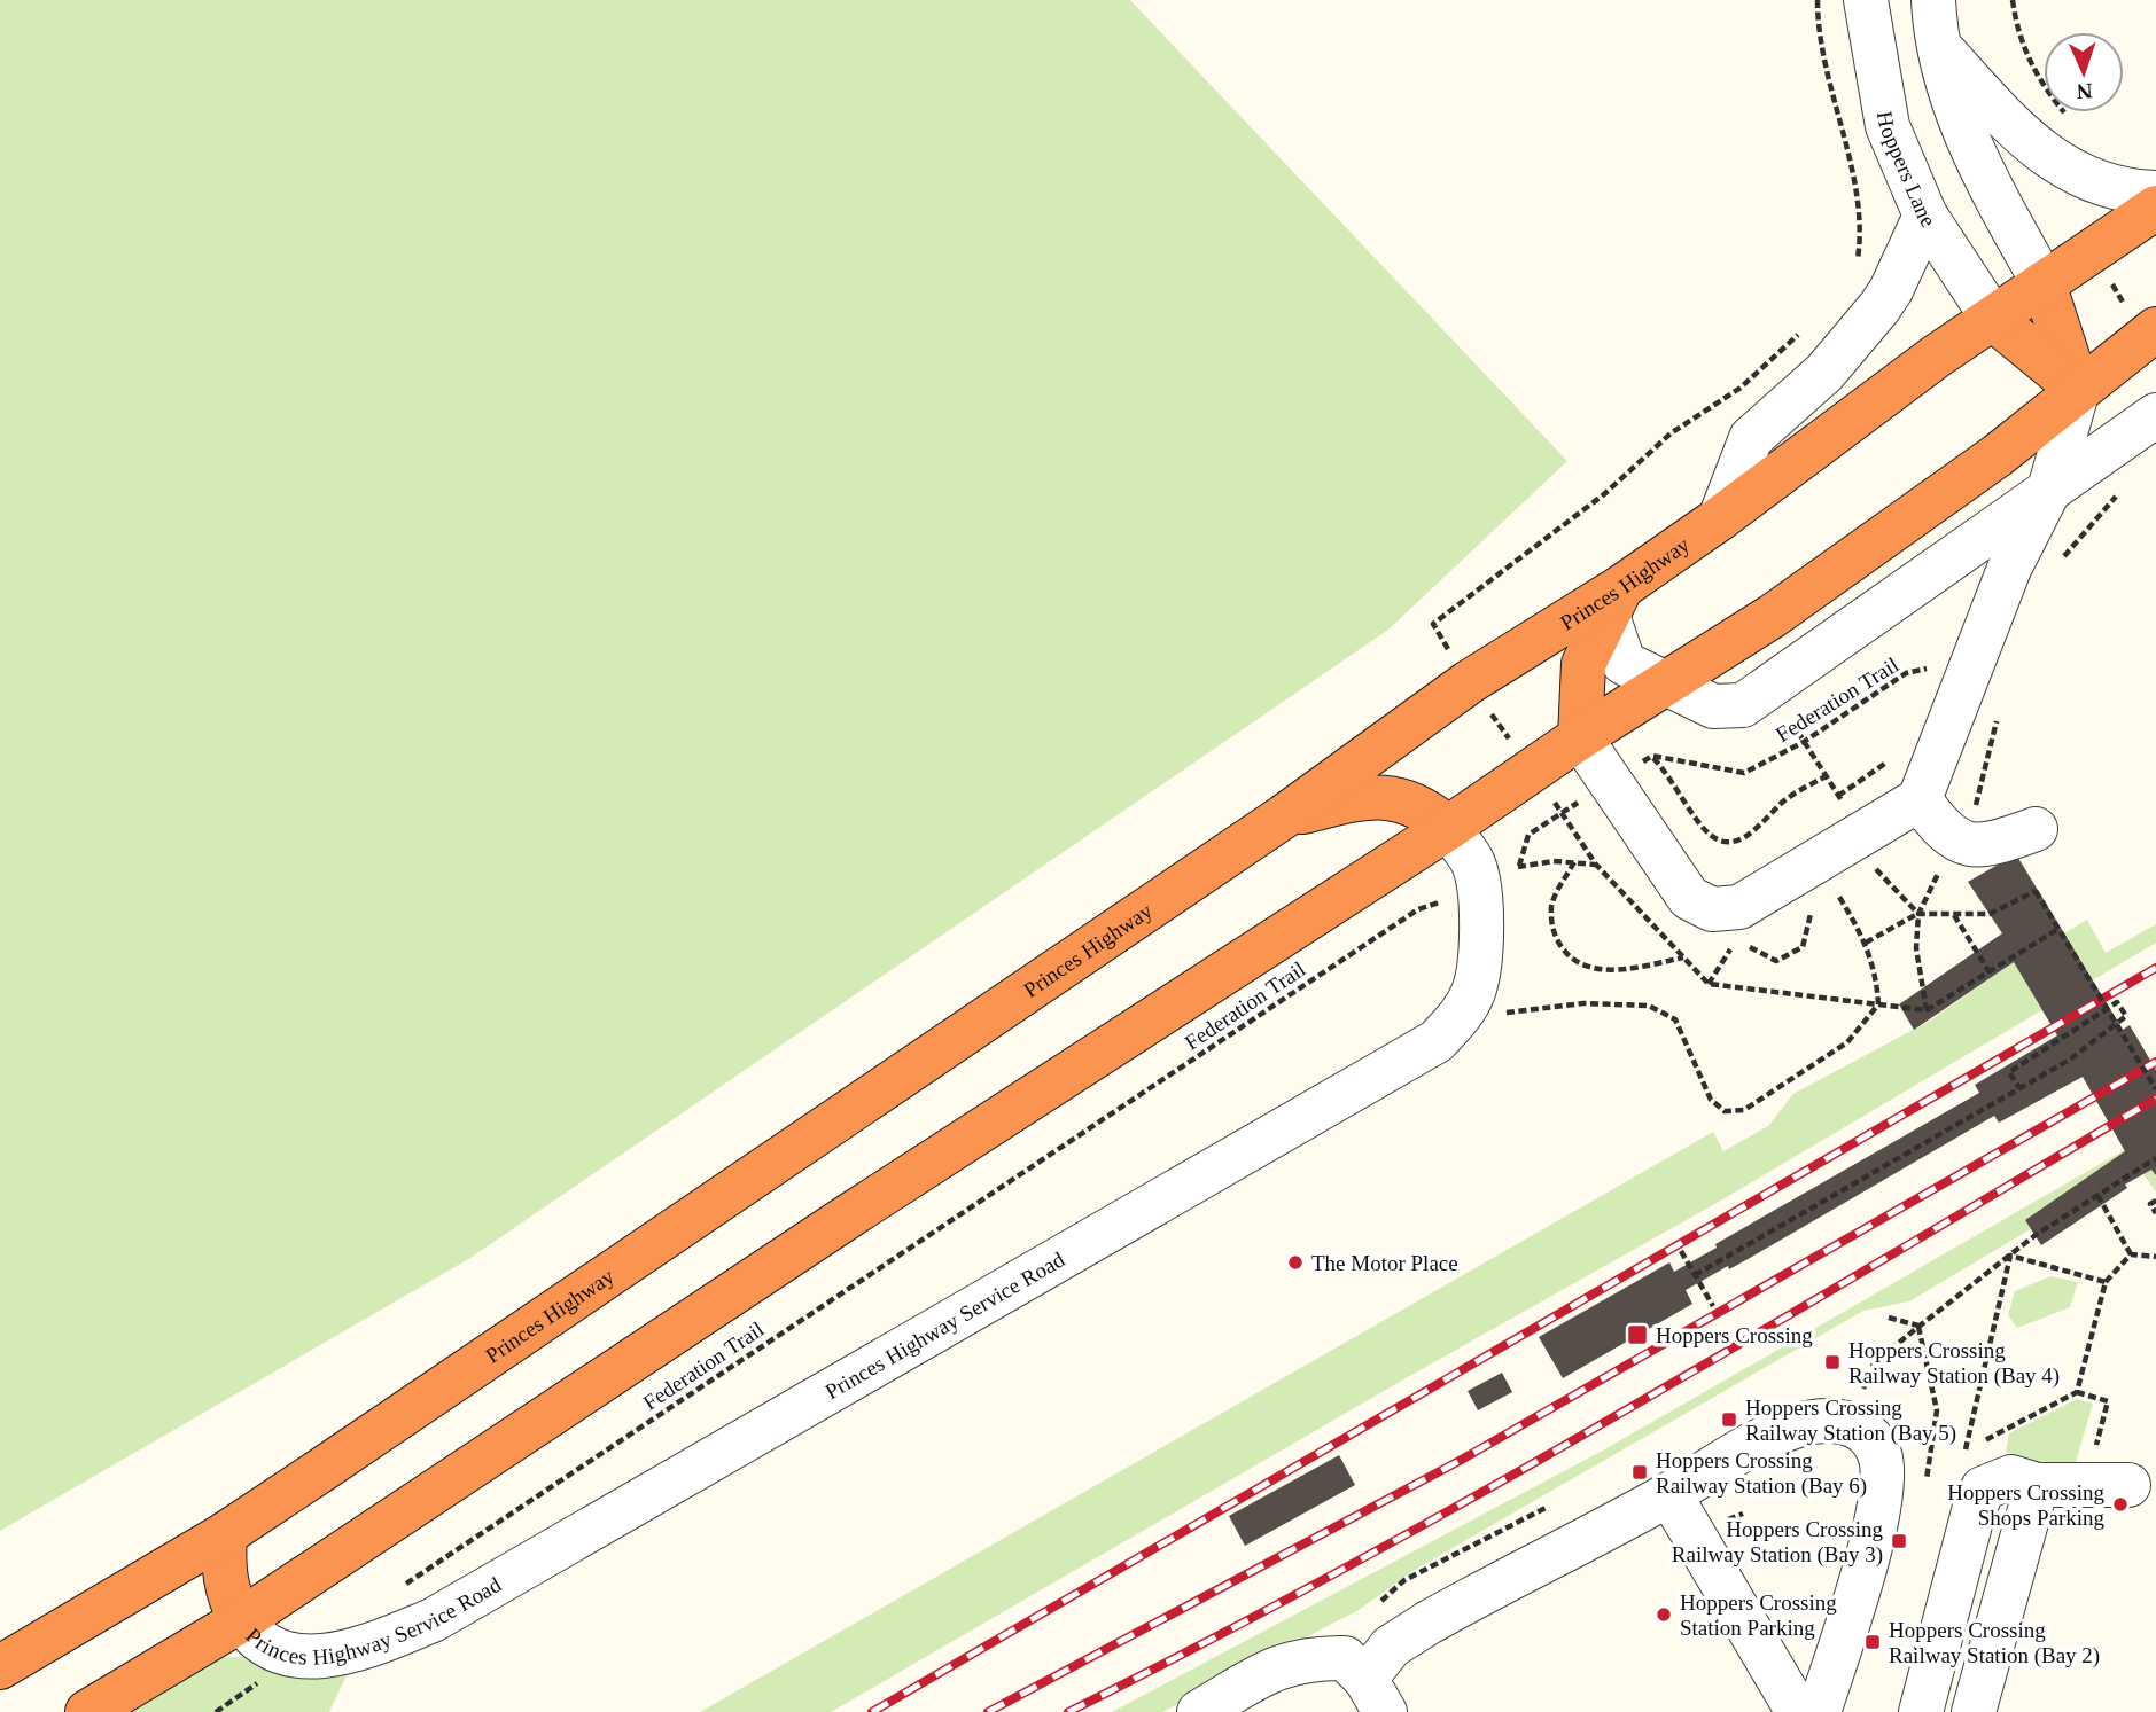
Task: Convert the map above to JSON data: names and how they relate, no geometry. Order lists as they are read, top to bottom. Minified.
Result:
{"streets":{"highway":["Princes Highway"],"street":["Hoppers Lane","Princes Highway Service Road"],"path":["Federation Trail"]},"crossings":[["Hoppers Lane","Princes Highway"],["Federation Trail","Princes Highway Service Road"]],"places":{"other":["The Motor Place","Hoppers Crossing Shops Parking","Hoppers Crossing Station Parking"],"transit":["Hoppers Crossing","Hoppers Crossing Railway Station (Bay 4)","Hoppers Crossing Railway Station (Bay 5)","Hoppers Crossing Railway Station (Bay 6)","Hoppers Crossing Railway Station (Bay 3)","Hoppers Crossing Railway Station (Bay 2)"]},"north":"bottom"}
